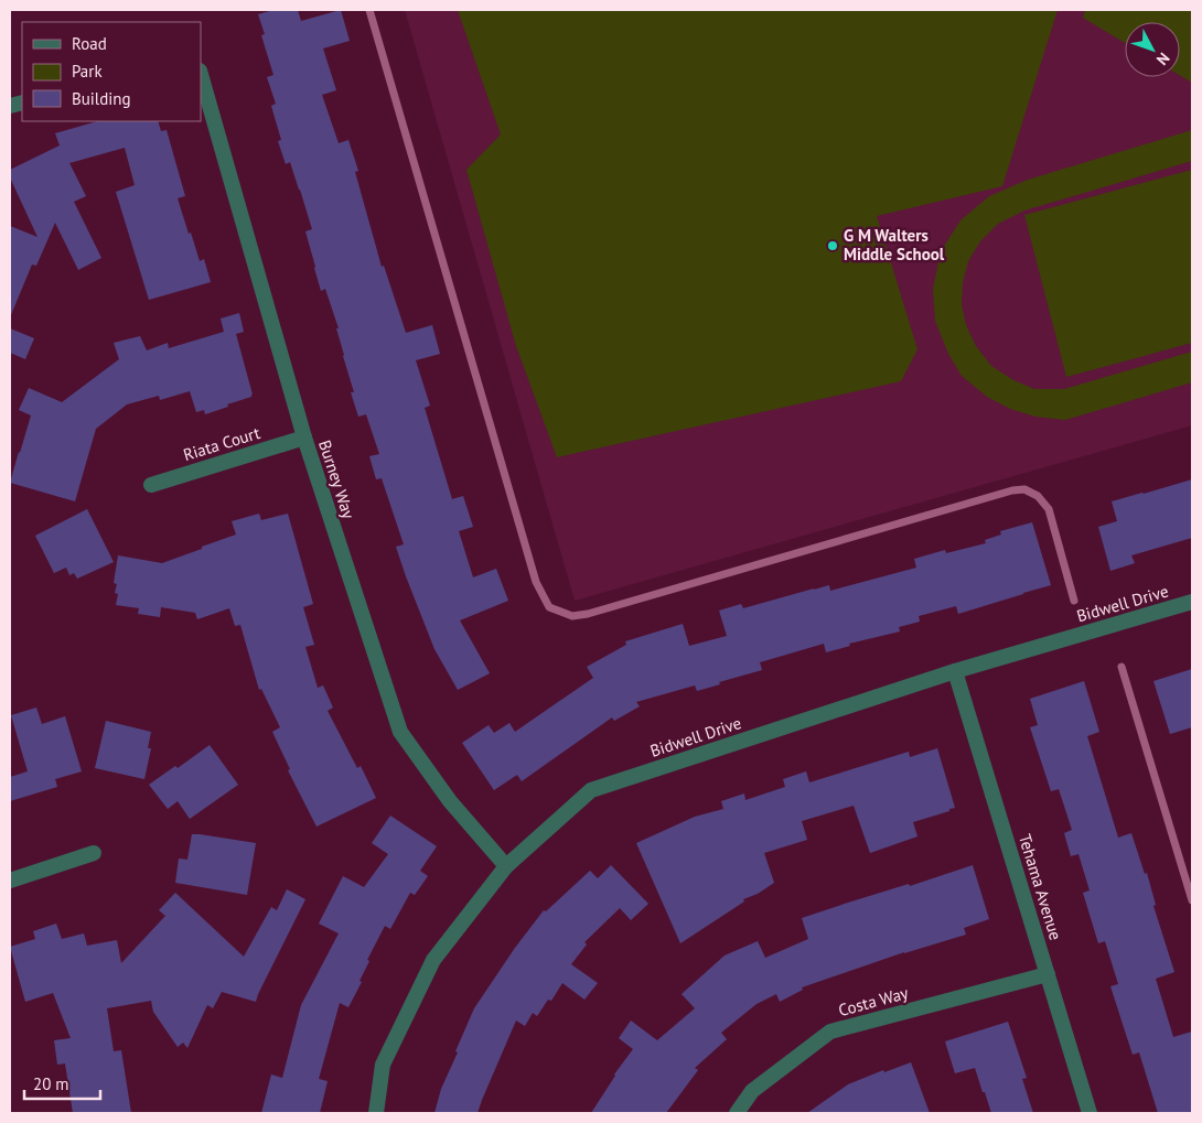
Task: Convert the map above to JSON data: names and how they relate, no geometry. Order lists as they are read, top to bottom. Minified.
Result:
{"streets":{"street":["Riata Court","Burney Way","Bidwell Drive","Tehama Avenue","Costa Way"]},"crossings":[["Riata Court","Burney Way"],["Burney Way","Bidwell Drive"],["Bidwell Drive","Tehama Avenue"],["Tehama Avenue","Costa Way"]],"places":["G M Walters Middle School"],"legend":["Road","Park","Building"],"scale_bar":"20 m","north":"bottom right"}
